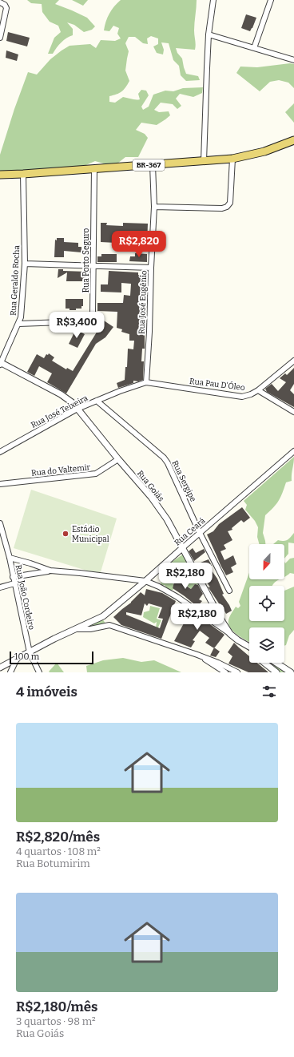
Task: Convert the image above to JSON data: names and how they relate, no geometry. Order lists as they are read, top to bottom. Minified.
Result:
{"streets":{"main road":["BR-367"],"street":["Rua Porto Seguro","Rua Geraldo Rocha","Rua José Eugênio","Rua Pau D'Óleo","Rua José Teixeira","Rua do Valtemir","Rua Sergipe","Rua Goiás","Rua Ceará","Rua João Cordeiro"]},"crossings":[["BR-367","Rua Porto Seguro"],["BR-367","Rua Geraldo Rocha"],["BR-367","Rua José Eugênio"],["Rua Porto Seguro","Rua Geraldo Rocha"],["Rua Geraldo Rocha","Rua Goiás"],["Rua José Eugênio","Rua Pau D'Óleo"],["Rua José Eugênio","Rua José Teixeira"],["Rua Pau D'Óleo","Rua José Teixeira"],["Rua José Teixeira","Rua Sergipe"],["Rua José Teixeira","Rua Goiás"],["Rua do Valtemir","Rua Goiás"],["Rua Sergipe","Rua Ceará"],["Rua Goiás","Rua Ceará"],["Rua Ceará","Rua João Cordeiro"]],"places":["Estádio Municipal"],"scale_bar":"100 m","north":"bottom","page":{"price":["R$2,820","R$3,400","R$2,180","R$2,180"],"scale":"100 m","heading":"4 imóveis","list":[{"name":"R$2,820/mês","note":"4 quartos · 108 m² · Rua Botumirim"},{"name":"R$2,180/mês","note":"3 quartos · 98 m² · Rua Goiás"}]}}
